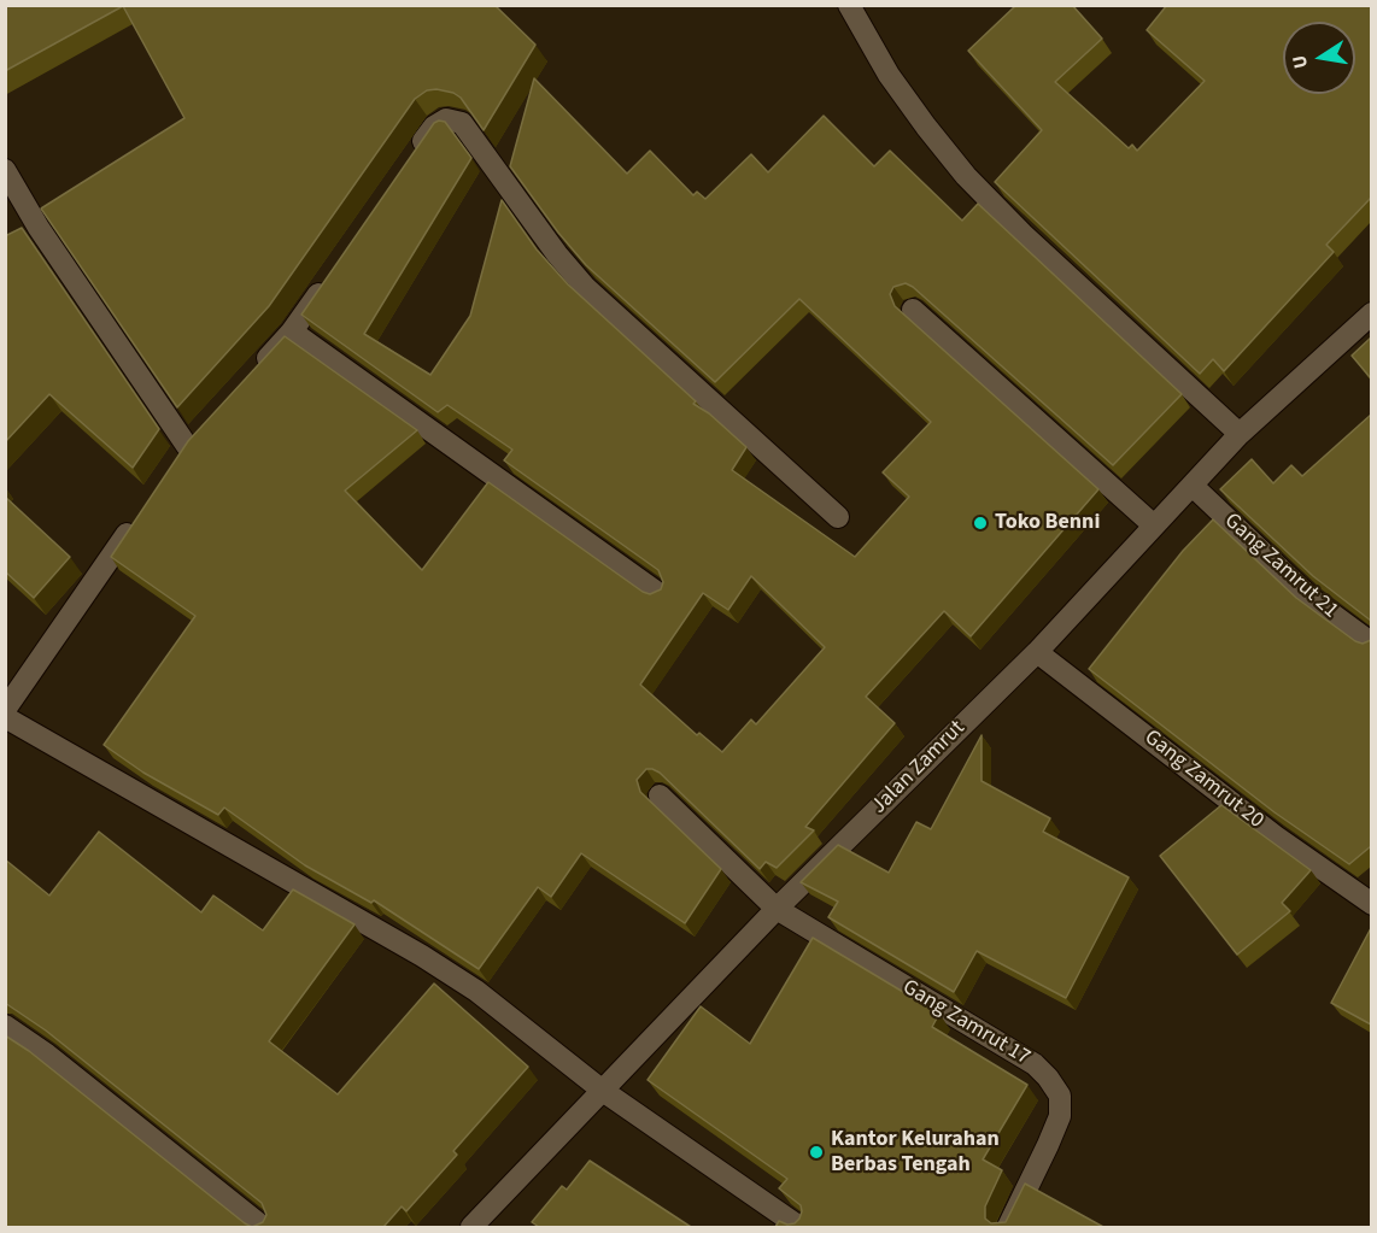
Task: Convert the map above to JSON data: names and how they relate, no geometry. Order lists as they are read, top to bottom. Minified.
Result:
{"streets":{"street":["Gang Zamrut 21","Jalan Zamrut","Gang Zamrut 20","Gang Zamrut 17"]},"crossings":[["Gang Zamrut 21","Jalan Zamrut"],["Jalan Zamrut","Gang Zamrut 20"],["Jalan Zamrut","Gang Zamrut 17"]],"places":["Toko Benni","Kantor Kelurahan Berbas Tengah"],"north":"left"}
